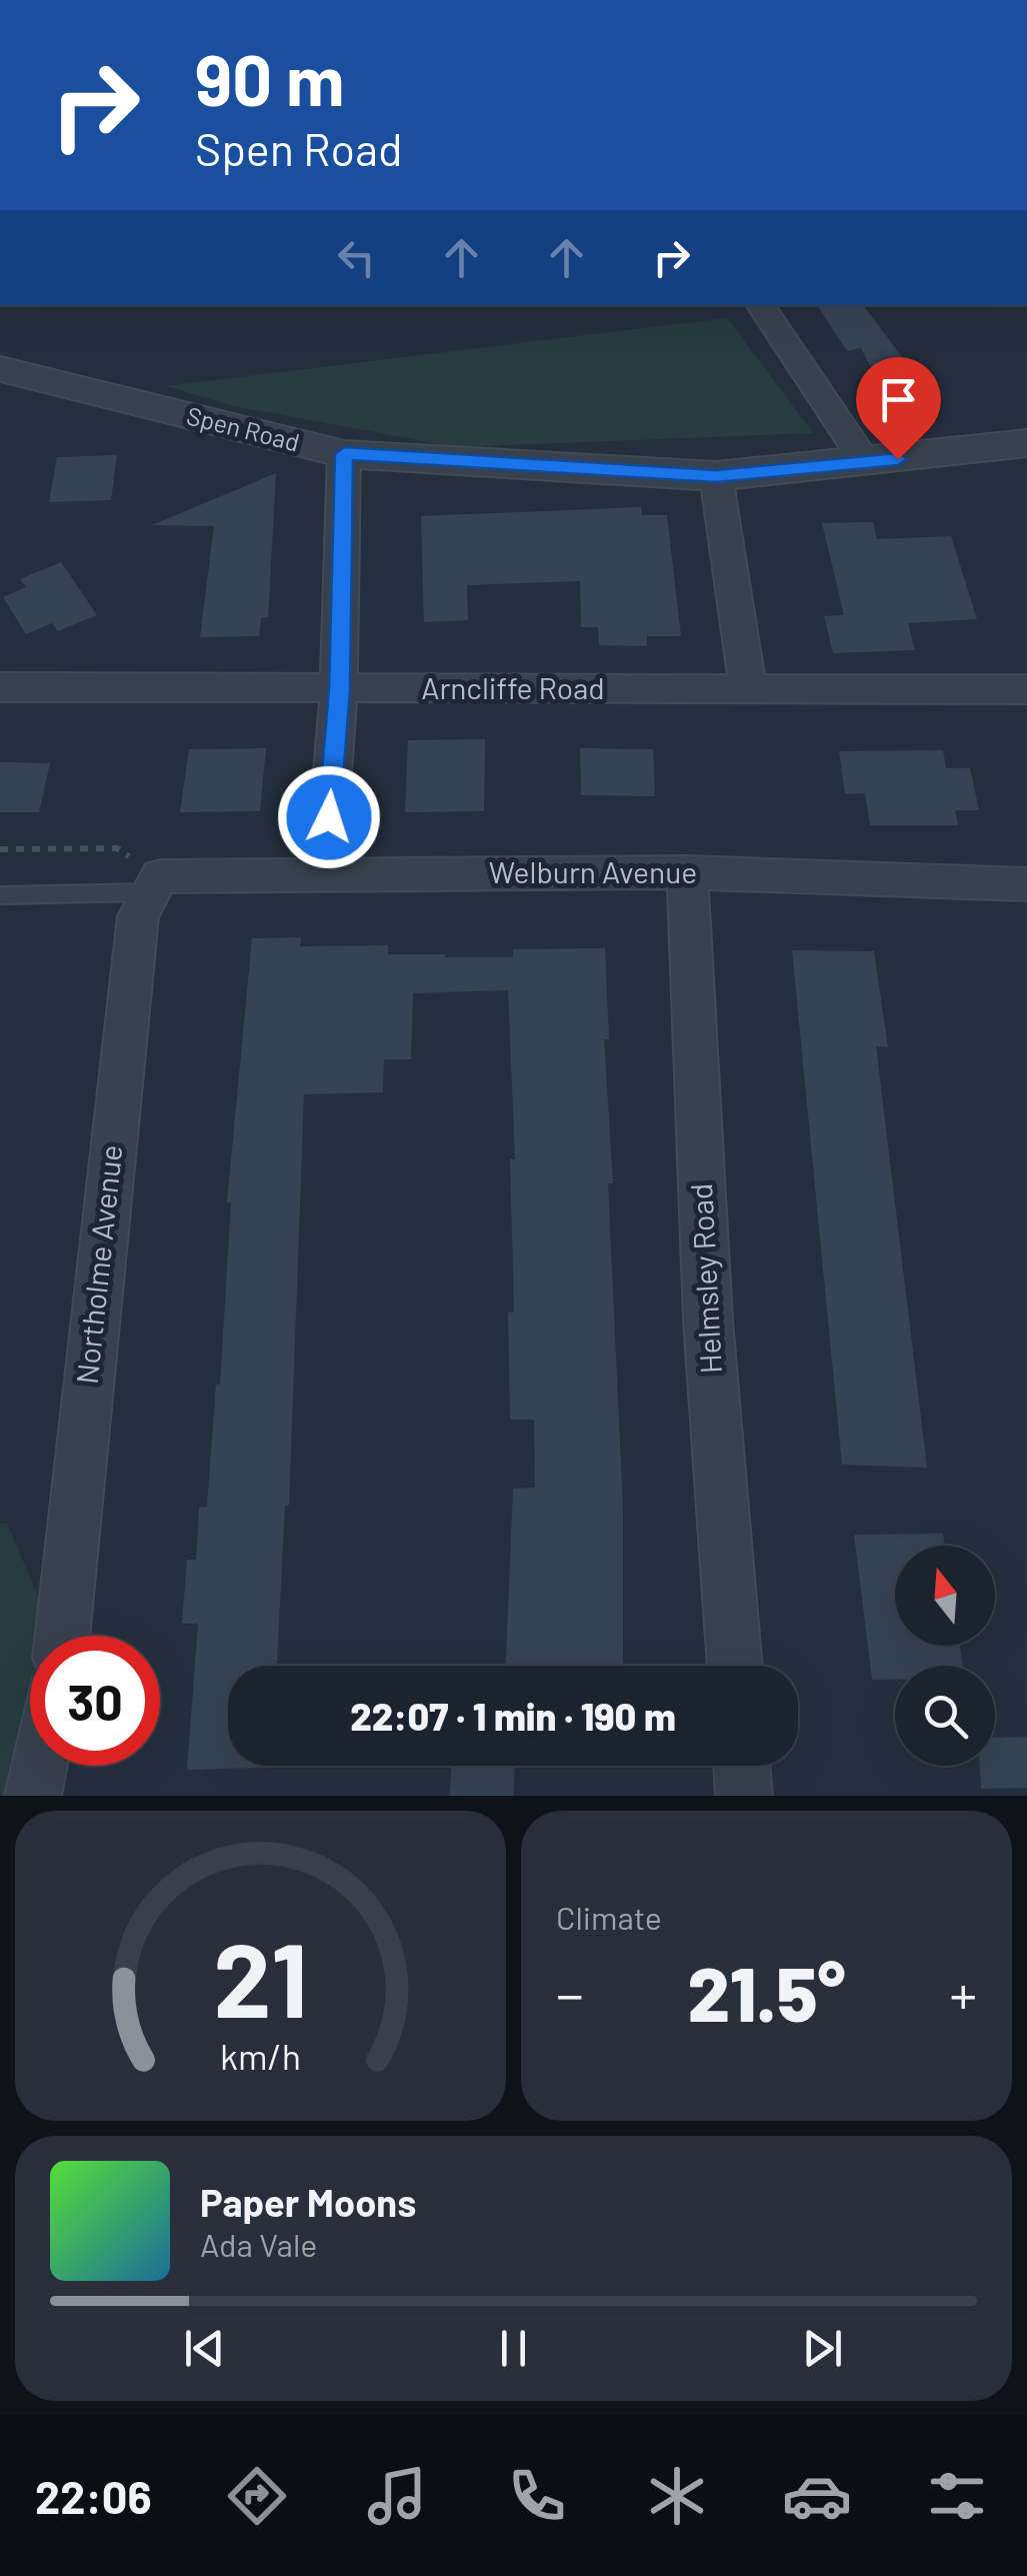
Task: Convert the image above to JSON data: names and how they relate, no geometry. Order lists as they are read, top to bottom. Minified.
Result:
{"streets":{"street":["Spen Road","Arncliffe Road","Welburn Avenue","Northolme Avenue","Helmsley Road"]},"crossings":[["Welburn Avenue","Northolme Avenue"],["Welburn Avenue","Helmsley Road"]],"north":"top","page":{"turn":["90 m","Spen Road"],"limit":"30","trip":"22:07 · 1 min · 190 m","tile":"Climate","heat":["−","21.5°","+"],"song":["Paper Moons","Ada Vale"],"tabs":"22:06","gauge":["21","km/h"]}}
